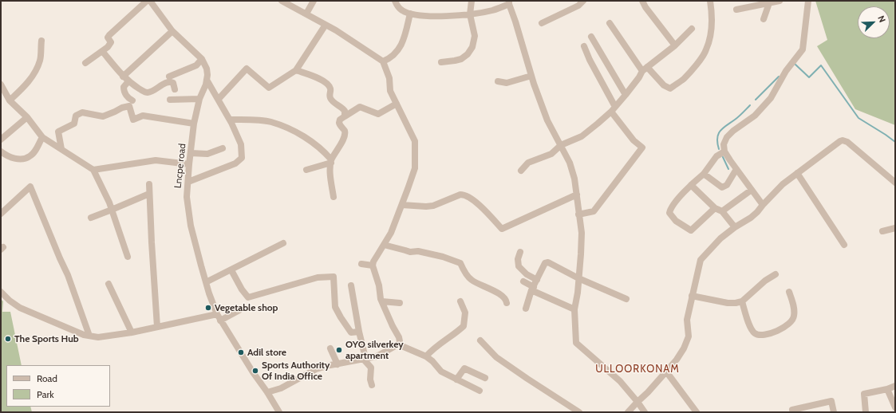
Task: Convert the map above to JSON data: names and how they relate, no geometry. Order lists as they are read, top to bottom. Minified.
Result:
{"streets":{"street":["Lncpe road"]},"districts":["ULLOORKONAM"],"places":["Vegetable shop","The Sports Hub","OYO silverkey apartment","Adil store","Sports Authority Of India Office"],"legend":["Road","Park"],"north":"top right"}
